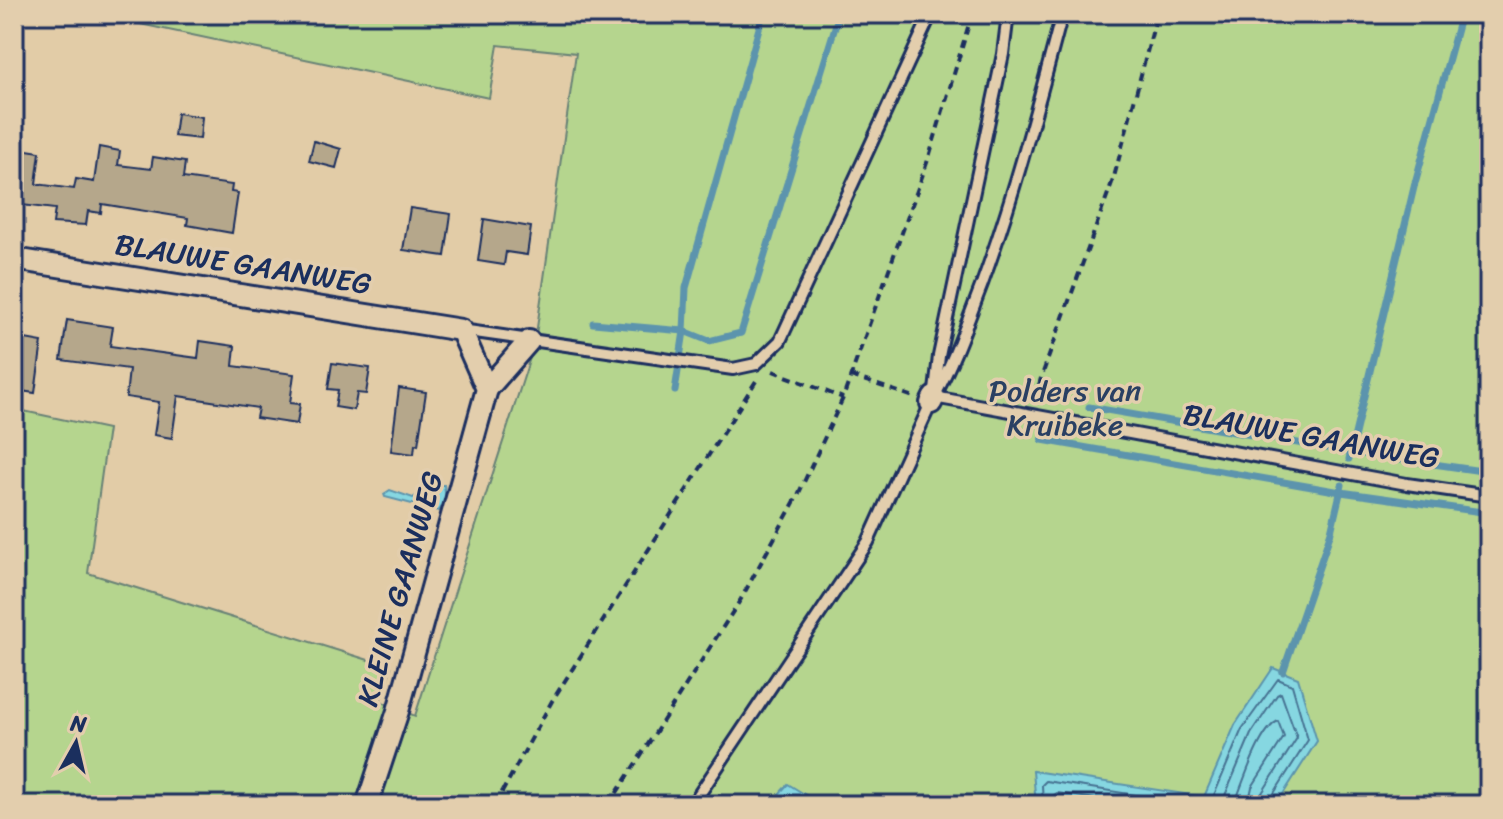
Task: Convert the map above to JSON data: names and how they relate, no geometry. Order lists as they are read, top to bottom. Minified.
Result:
{"streets":{"street":["BLAUWE GAANWEG","KLEINE GAANWEG"]},"parks":["Polders van Kruibeke"],"north":"top"}
